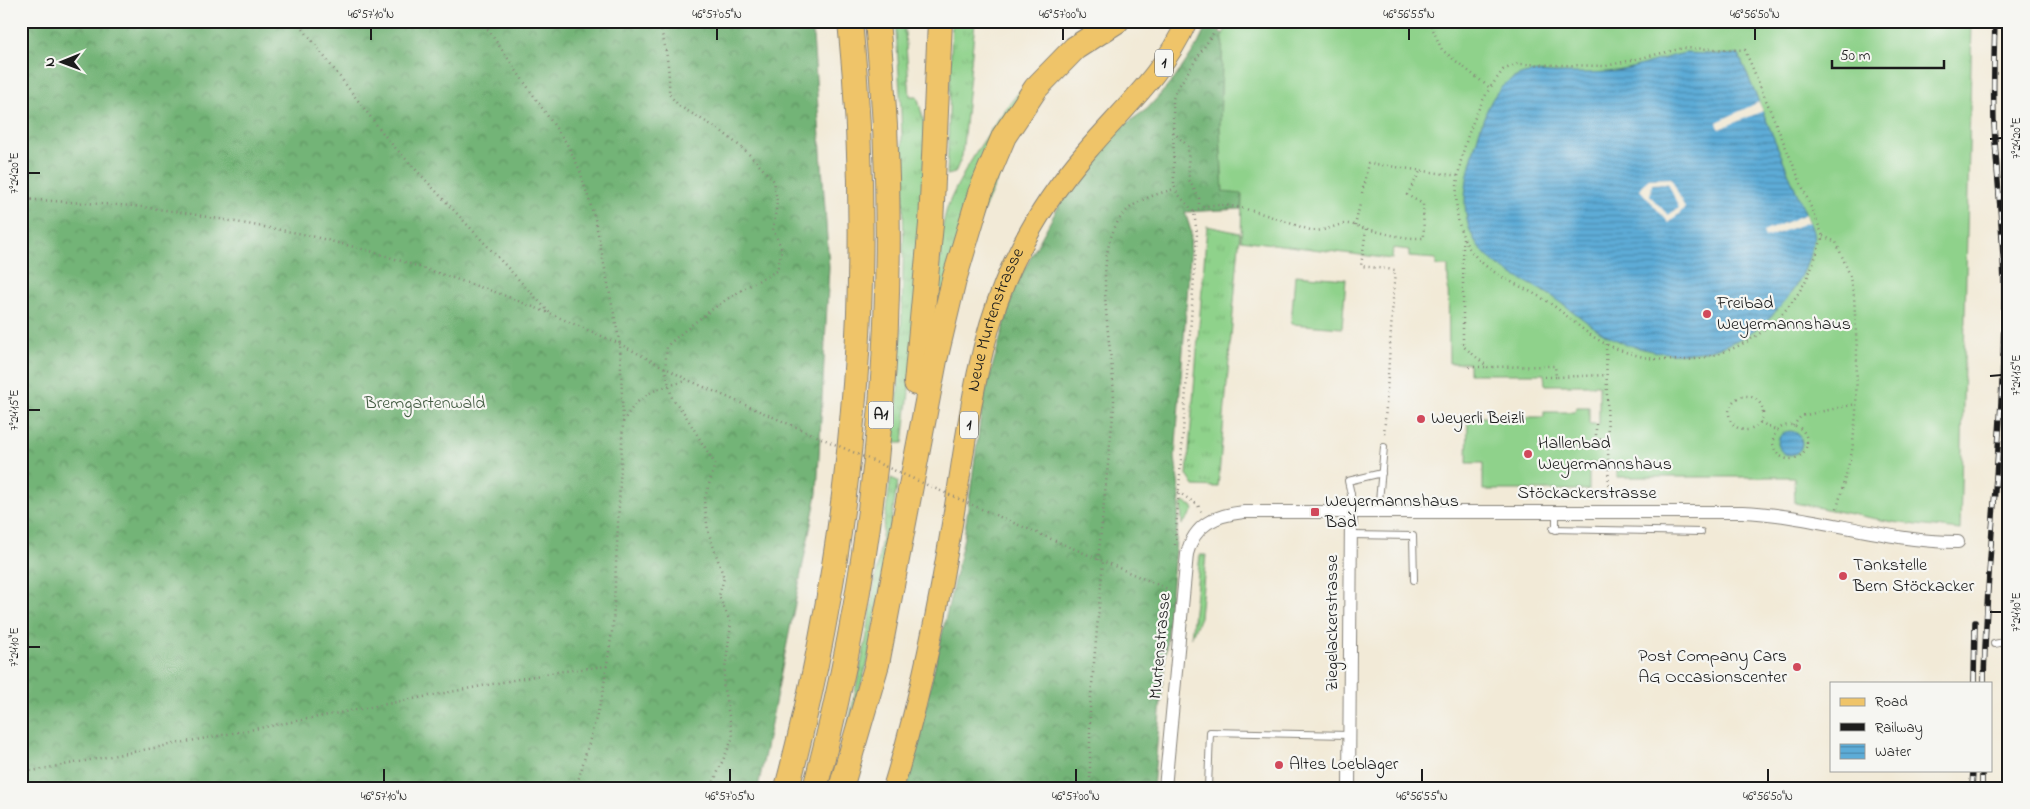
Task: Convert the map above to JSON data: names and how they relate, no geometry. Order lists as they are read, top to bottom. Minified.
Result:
{"streets":{"highway":["A1"],"main road":["1","Neue Murtenstrasse"],"street":["Stöckackerstrasse","Ziegelackerstrasse","Murtenstrasse"]},"crossings":[["Stöckackerstrasse","Ziegelackerstrasse"],["Stöckackerstrasse","Murtenstrasse"]],"parks":["Bremgartenwald"],"places":{"other":["Freibad Weyermannshaus","Weyerli Beizli","Hallenbad Weyermannshaus","Tankstelle Bern Stöckacker","Post Company Cars AG Occasionscenter","Altes Loeblager"],"transit":["Weyermannshaus Bad"]},"legend":["Road","Railway","Water"],"scale_bar":"50 m","north":"left","coordinates":["46°57'10\"N","46°57'05\"N","46°57'00\"N","46°56'55\"N","46°56'50\"N","7°24'20\"E","7°24'15\"E","7°24'10\"E"]}
